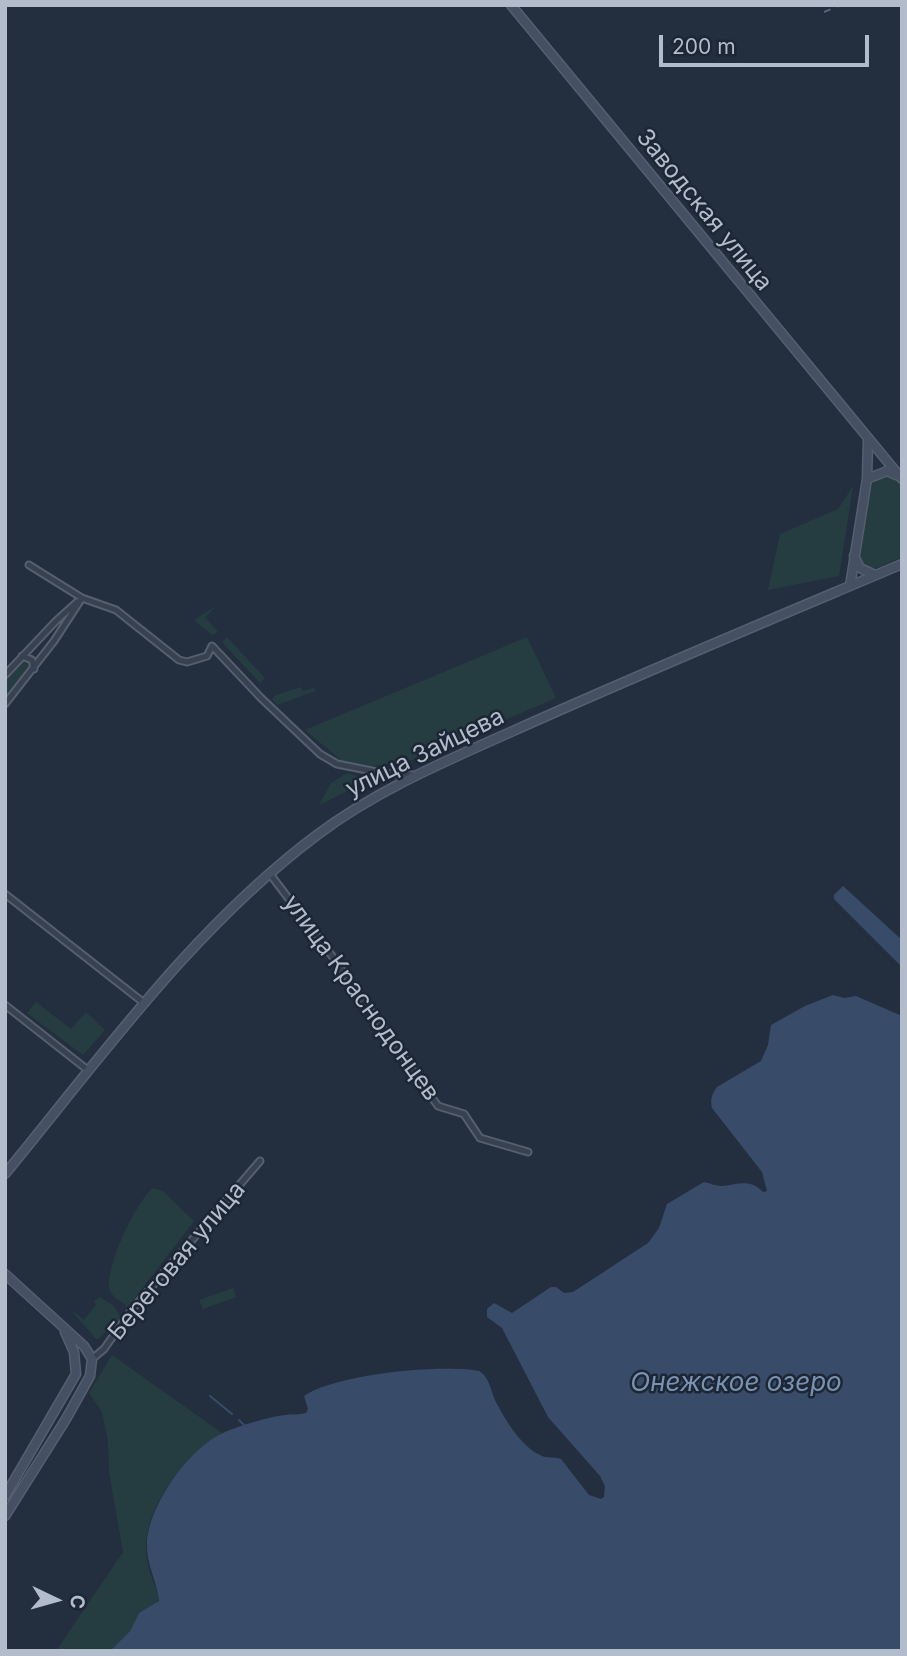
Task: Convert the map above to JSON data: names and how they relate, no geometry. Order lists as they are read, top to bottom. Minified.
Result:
{"streets":{"main road":["Заводская улица","улица Зайцева"],"street":["улица Краснодонцев","Береговая улица"]},"crossings":[["улица Зайцева","улица Краснодонцев"]],"water":["Онежское озеро"],"scale_bar":"200 m","north":"right"}
